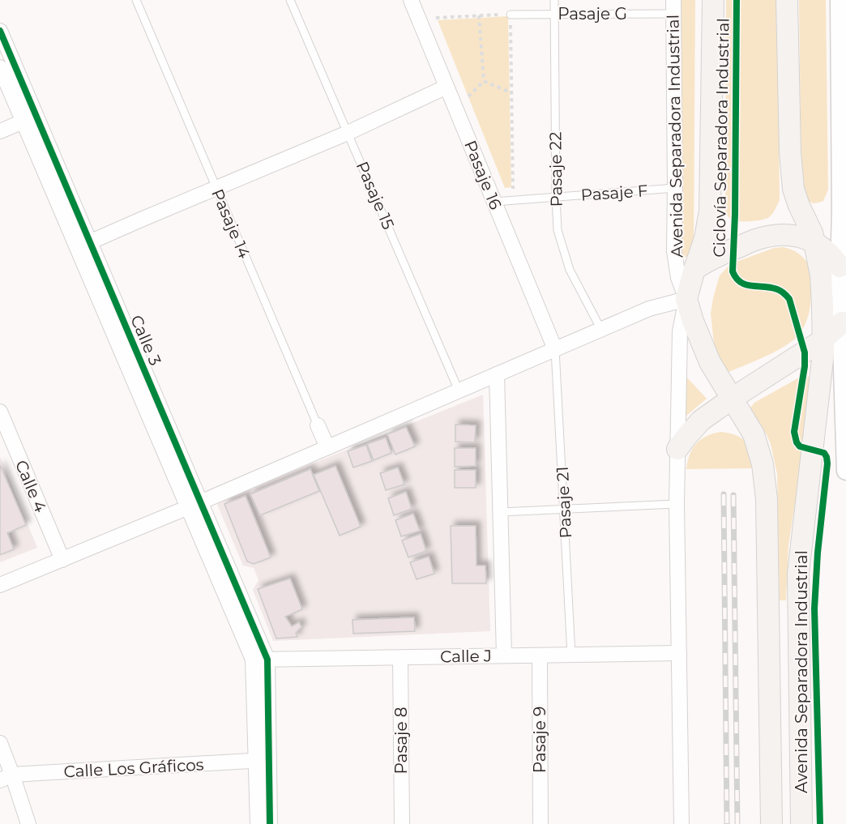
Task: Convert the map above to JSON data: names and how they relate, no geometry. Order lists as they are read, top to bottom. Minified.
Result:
{"streets":{"main road":["Avenida Separadora Industrial"],"street":["Pasaje 16","Pasaje 14","Calle 3","Calle 4","Calle J","Pasaje 9","Pasaje 8","Calle Los Gráficos"],"lane":["Pasaje G","Pasaje 22","Pasaje F","Pasaje 15","Pasaje 21"],"cycle path":["Ciclovía Separadora Industrial"]},"crossings":[["Pasaje G","Avenida Separadora Industrial"],["Pasaje G","Pasaje 22"],["Avenida Separadora Industrial","Pasaje F"],["Avenida Separadora Industrial","Calle J"],["Pasaje 22","Pasaje F"],["Pasaje 16","Pasaje F"],["Pasaje 16","Pasaje 21"],["Calle 3","Calle J"],["Pasaje 21","Calle J"],["Calle J","Pasaje 9"],["Calle J","Pasaje 8"]]}
